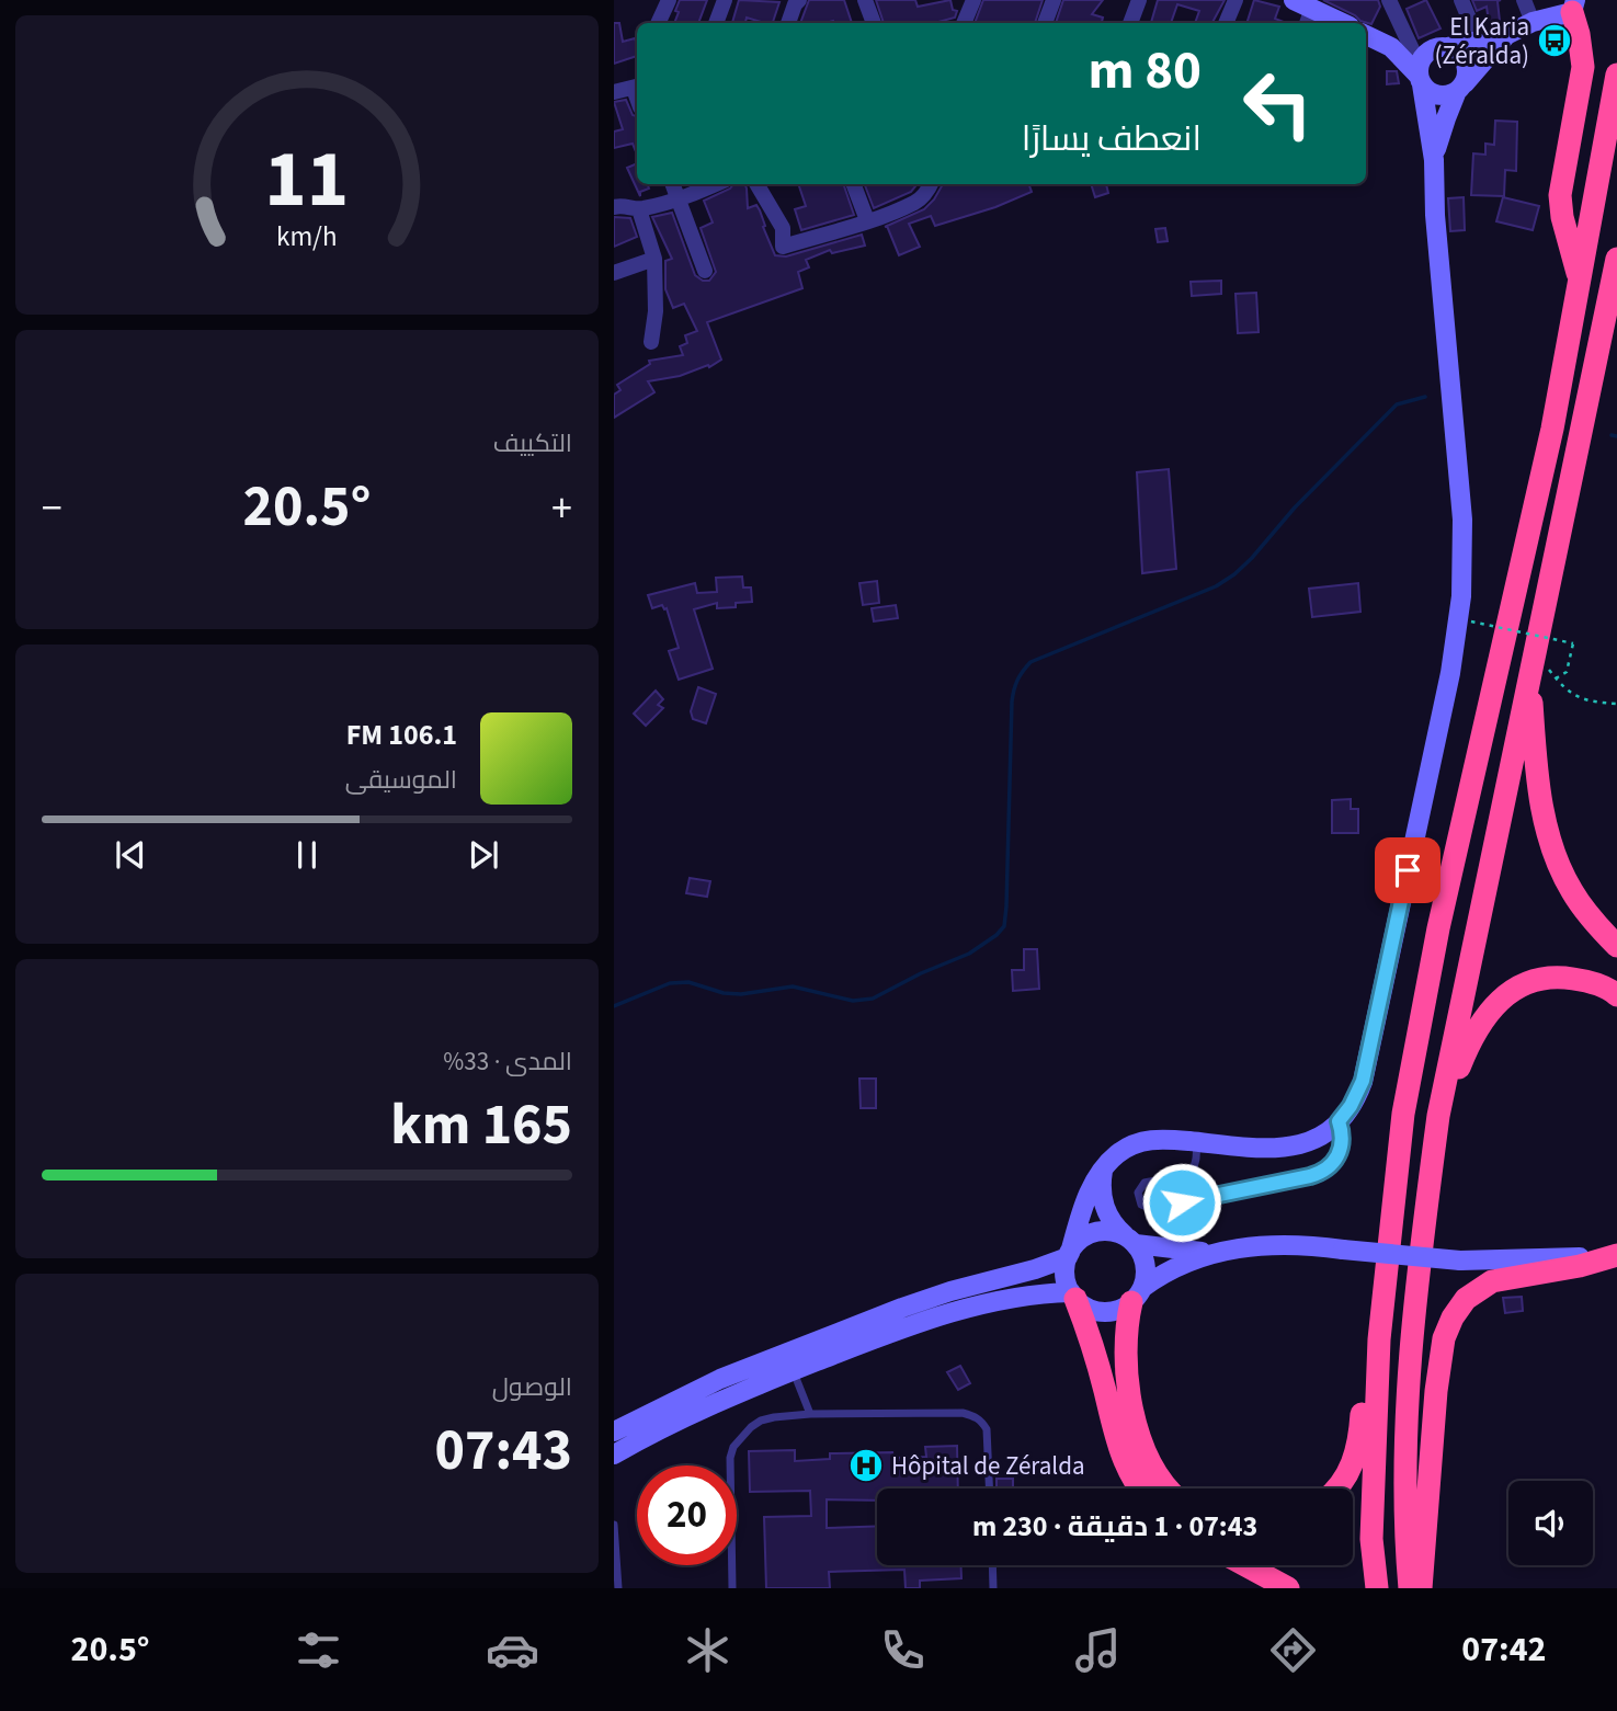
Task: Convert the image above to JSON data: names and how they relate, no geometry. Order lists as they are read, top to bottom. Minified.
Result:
{"places":{"bus stop":["El Karia (Zéralda)"],"hospital":["Hôpital de Zéralda"]},"page":{"turn":["80 m","انعطف يسارًا"],"tile":["التكييف",["المدى · 33%","165 km"],["الوصول","07:43"]],"heat":["−","20.5°","+"],"song":["106.1 FM","الموسيقى"],"limit":"20","trip":"07:43 · 1 دقيقة · 230 m","tabs":["07:42","20.5°"],"gauge":["11","km/h"]}}
